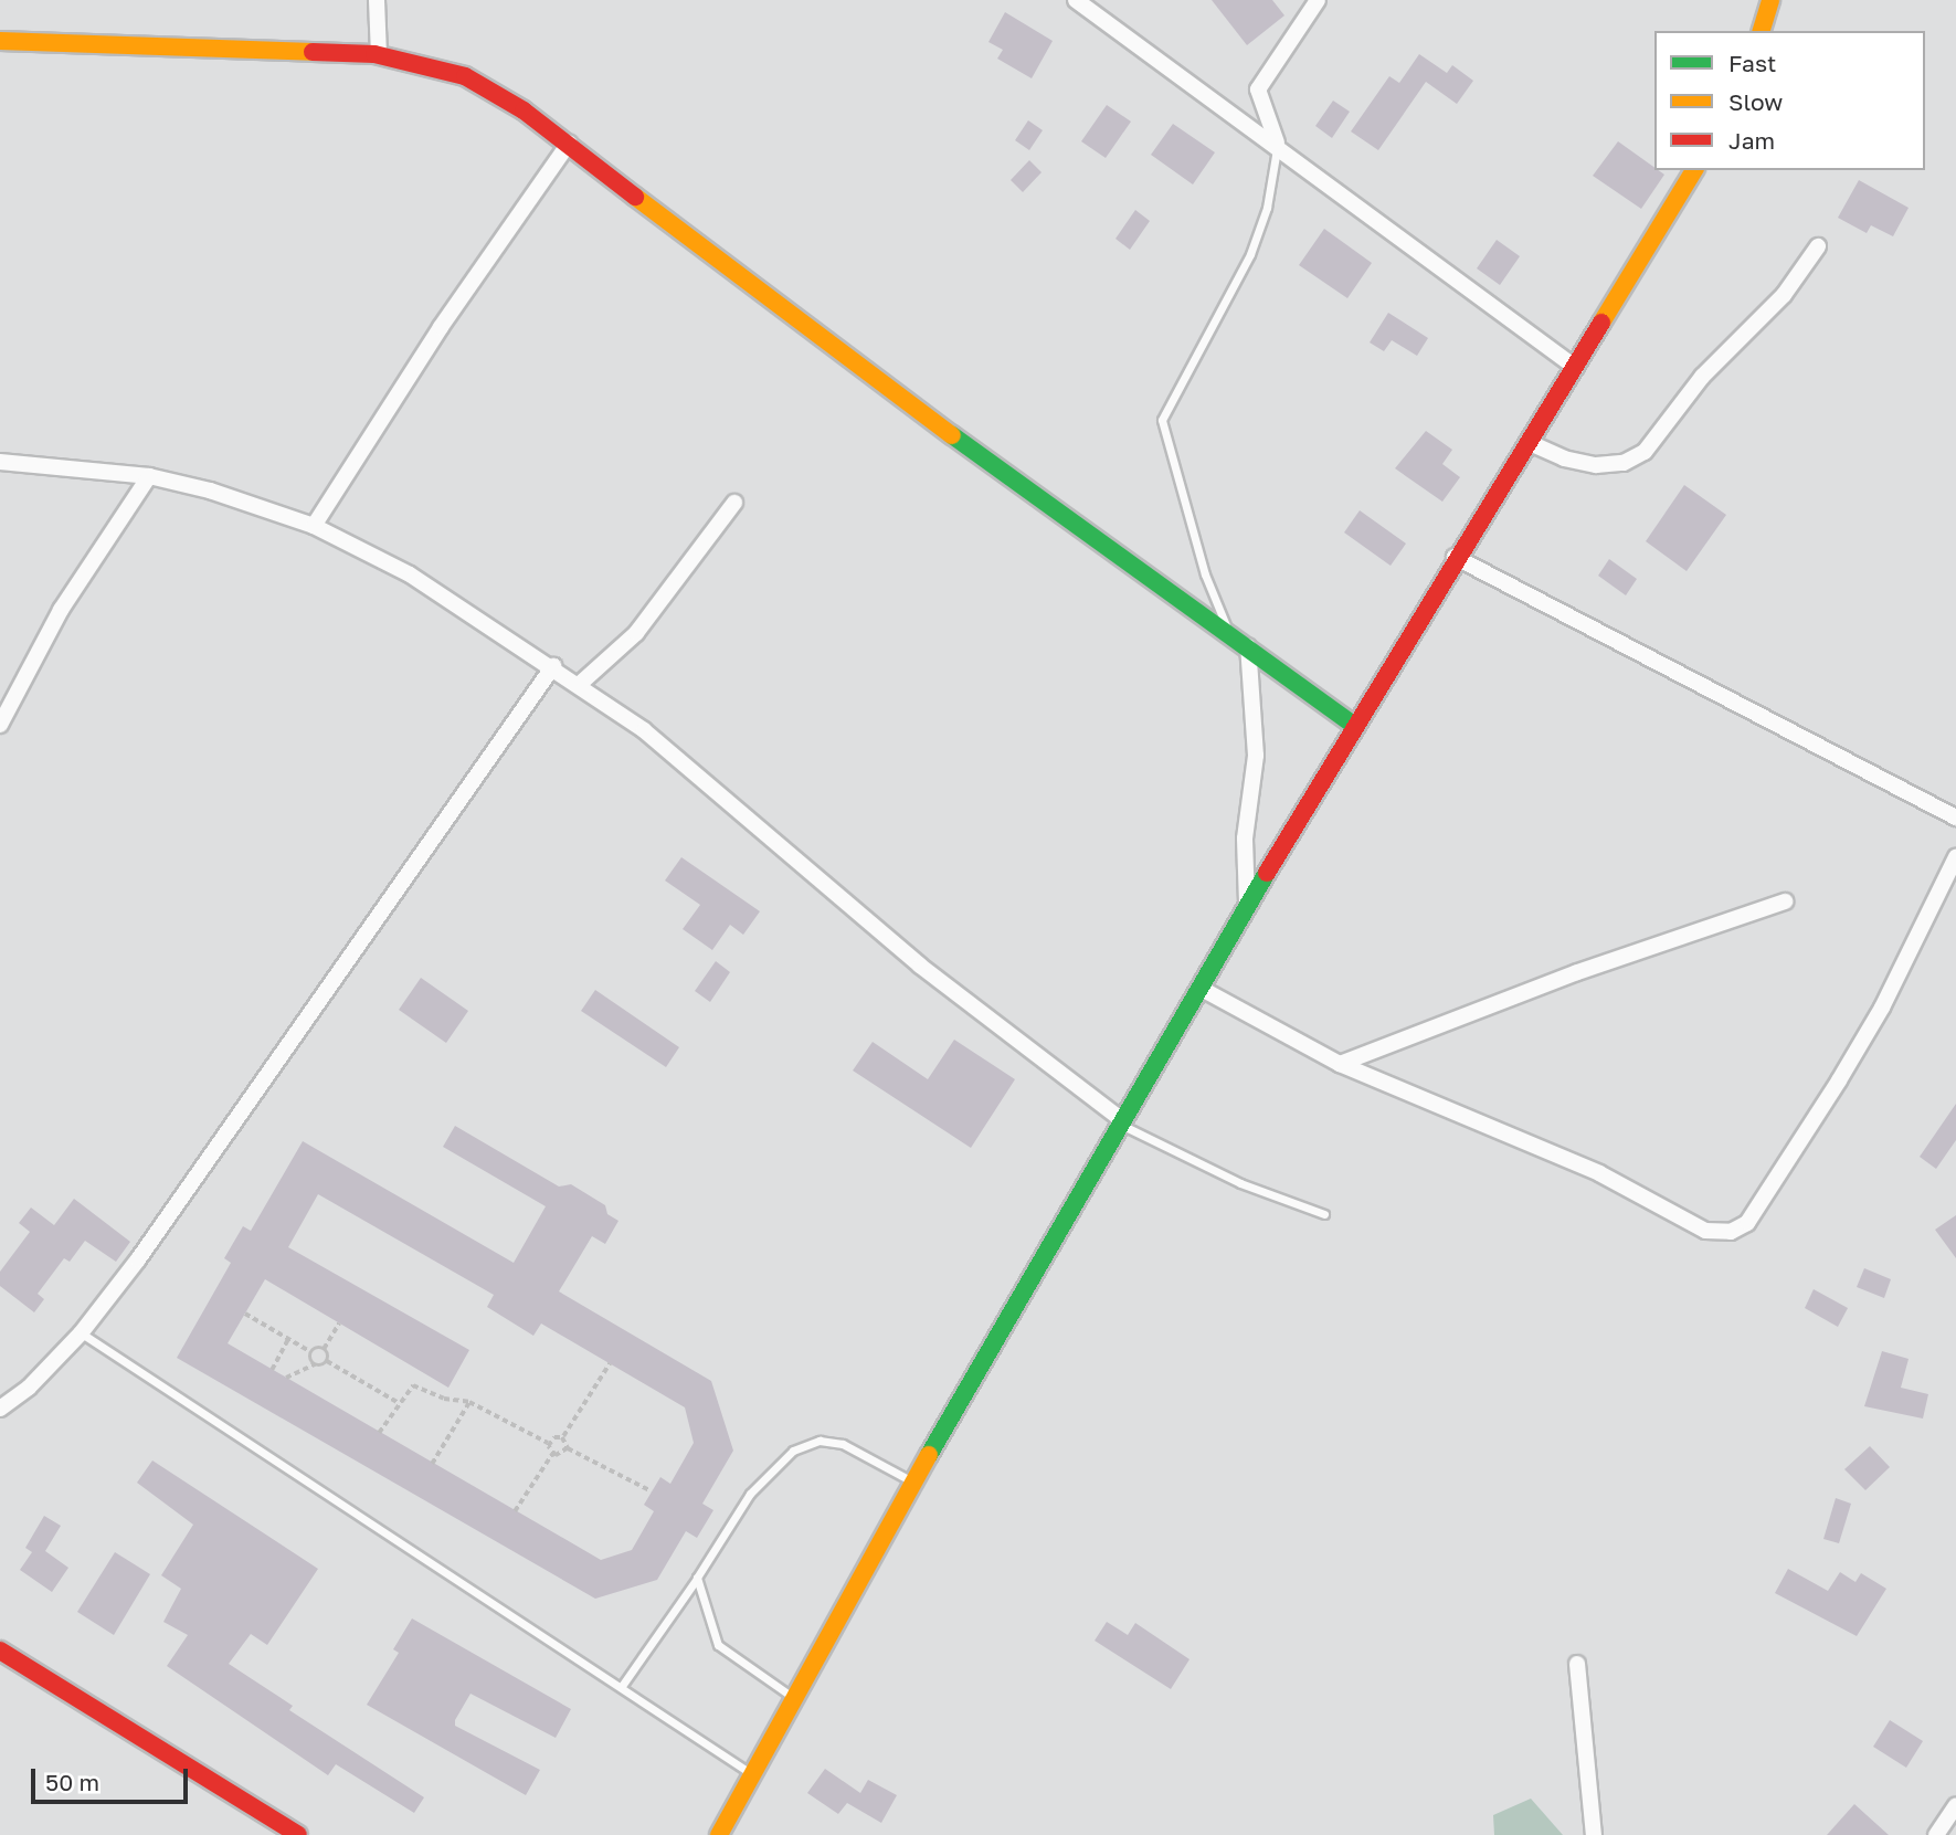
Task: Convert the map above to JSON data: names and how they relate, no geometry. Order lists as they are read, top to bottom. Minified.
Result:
{"legend":["Fast","Slow","Jam"],"scale_bar":"50 m"}
